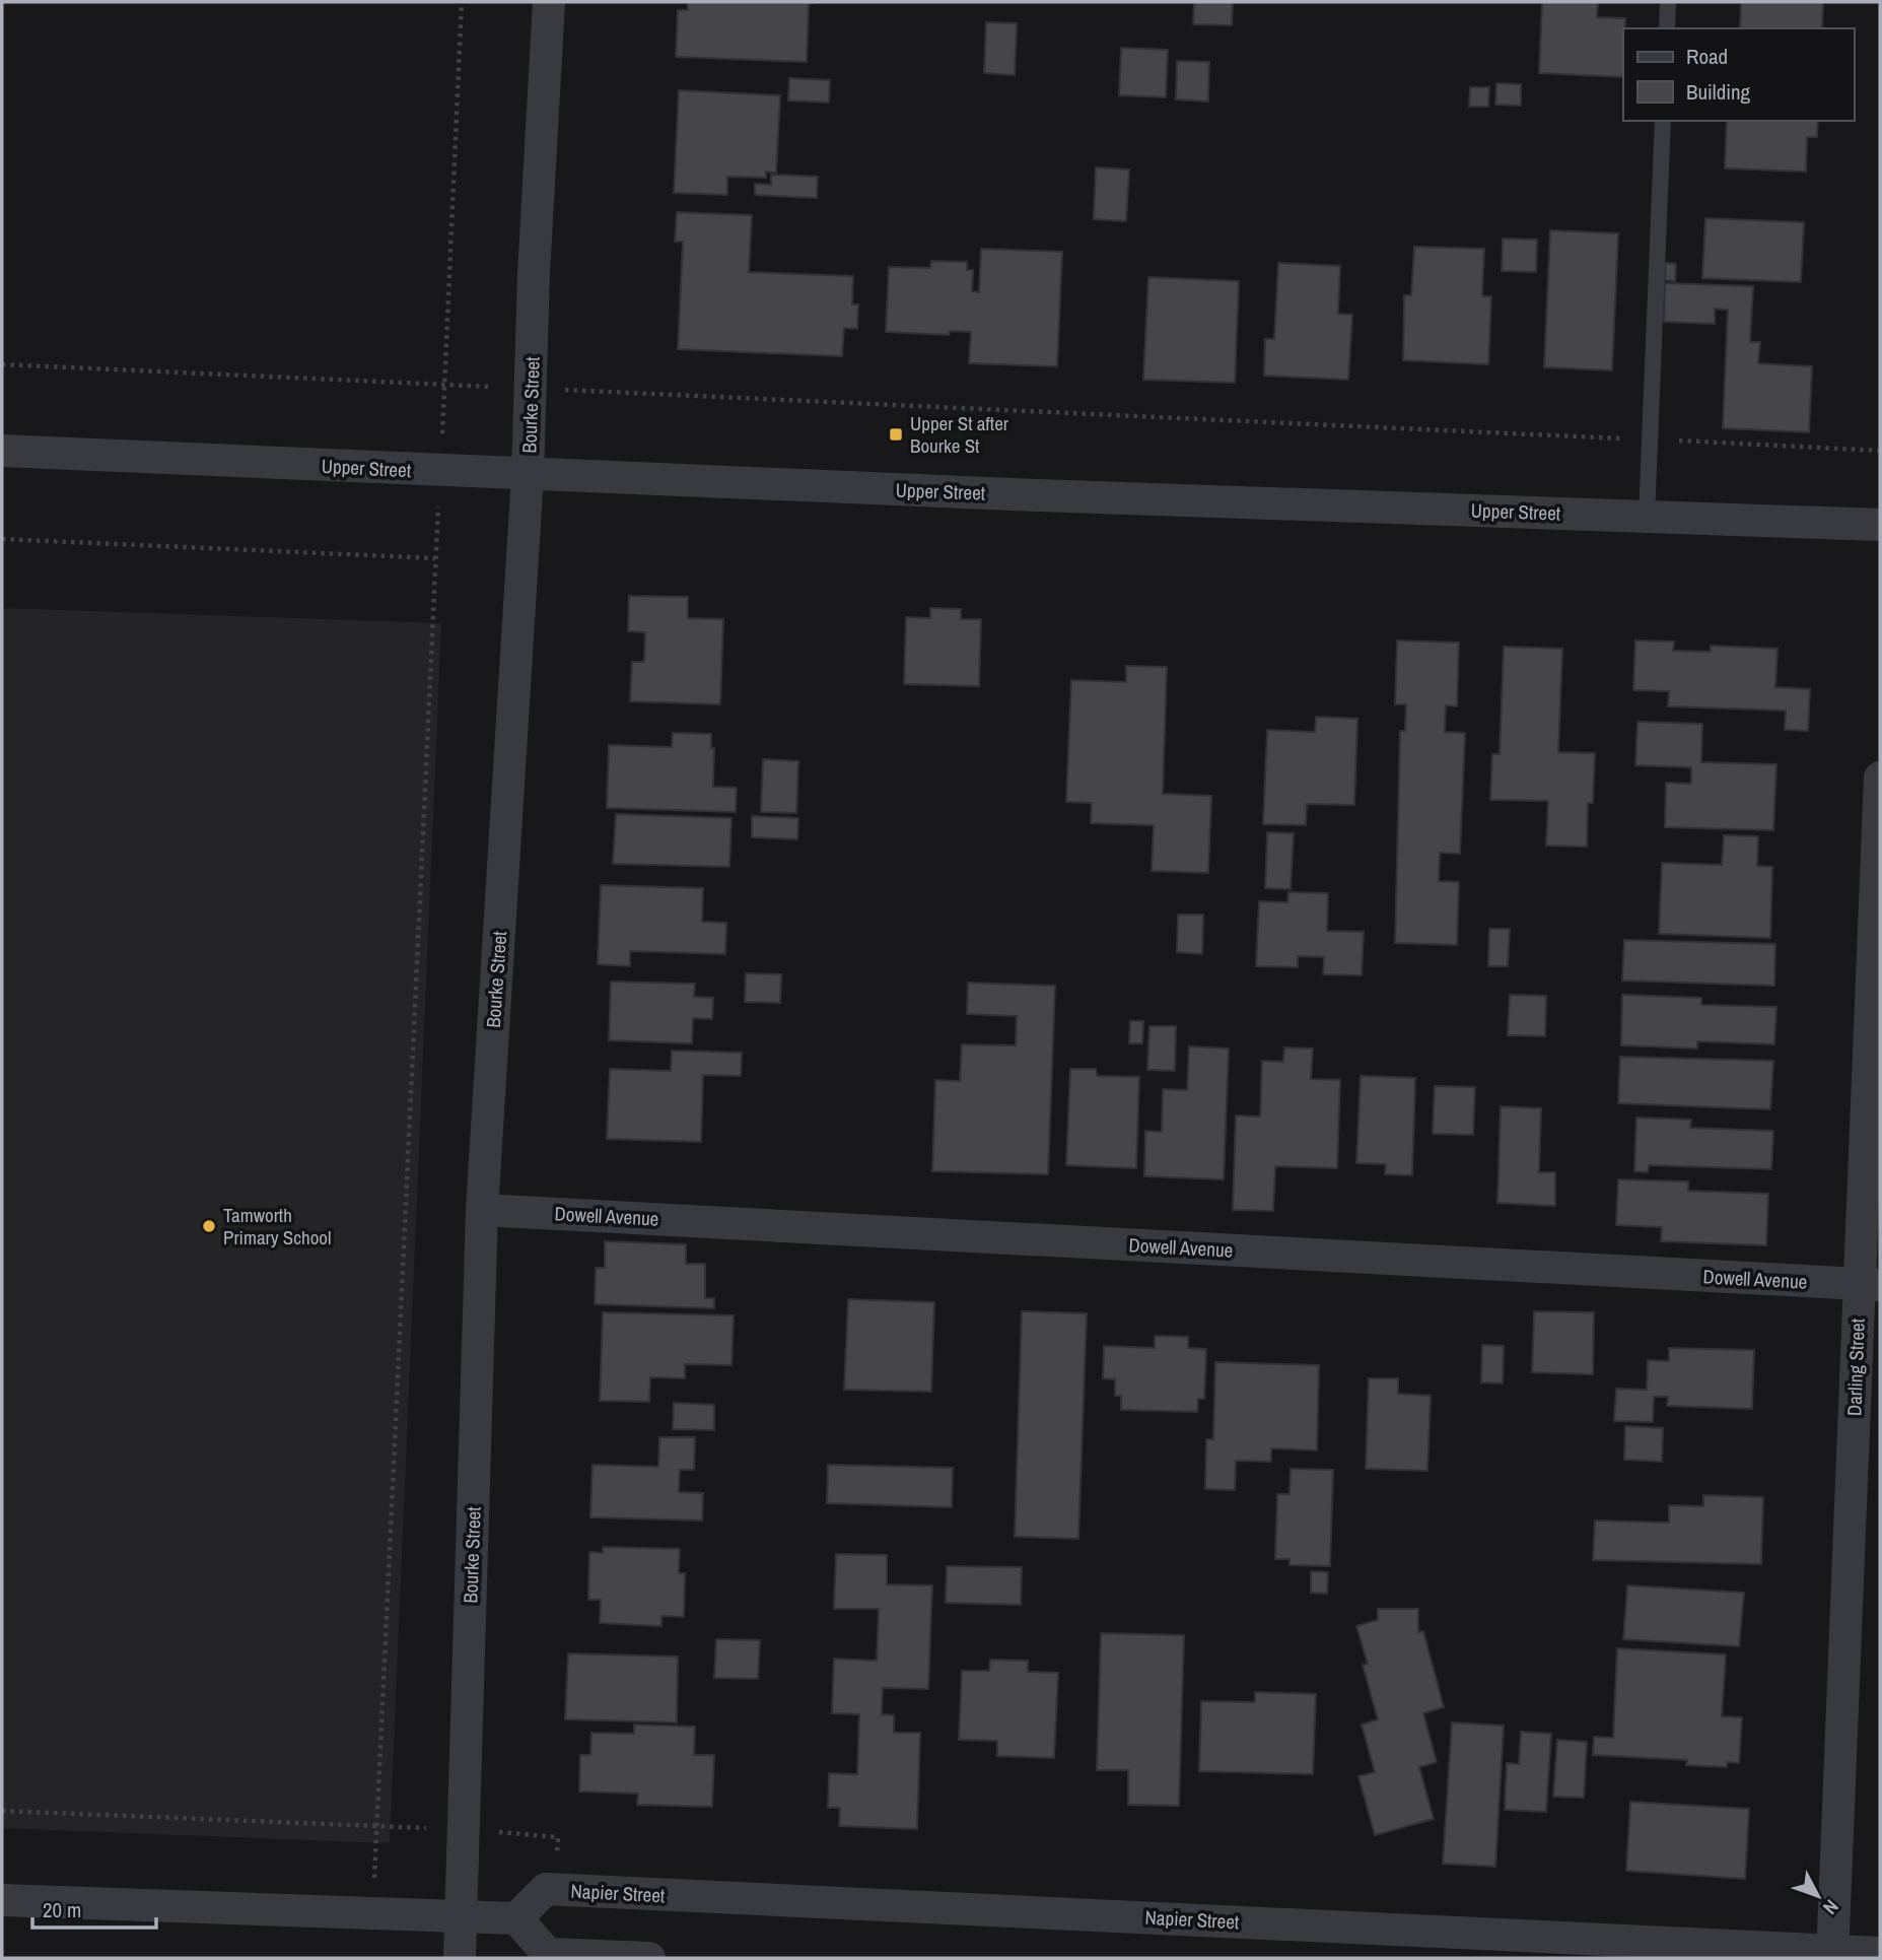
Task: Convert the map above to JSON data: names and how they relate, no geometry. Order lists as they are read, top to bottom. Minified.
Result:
{"streets":{"street":["Bourke Street","Upper Street","Dowell Avenue","Darling Street","Napier Street"]},"crossings":[["Bourke Street","Upper Street"],["Bourke Street","Dowell Avenue"],["Dowell Avenue","Darling Street"],["Darling Street","Napier Street"]],"places":{"transit":["Upper St after Bourke St"],"other":["Tamworth Primary School"]},"legend":["Road","Building"],"scale_bar":"20 m","north":"bottom right"}
